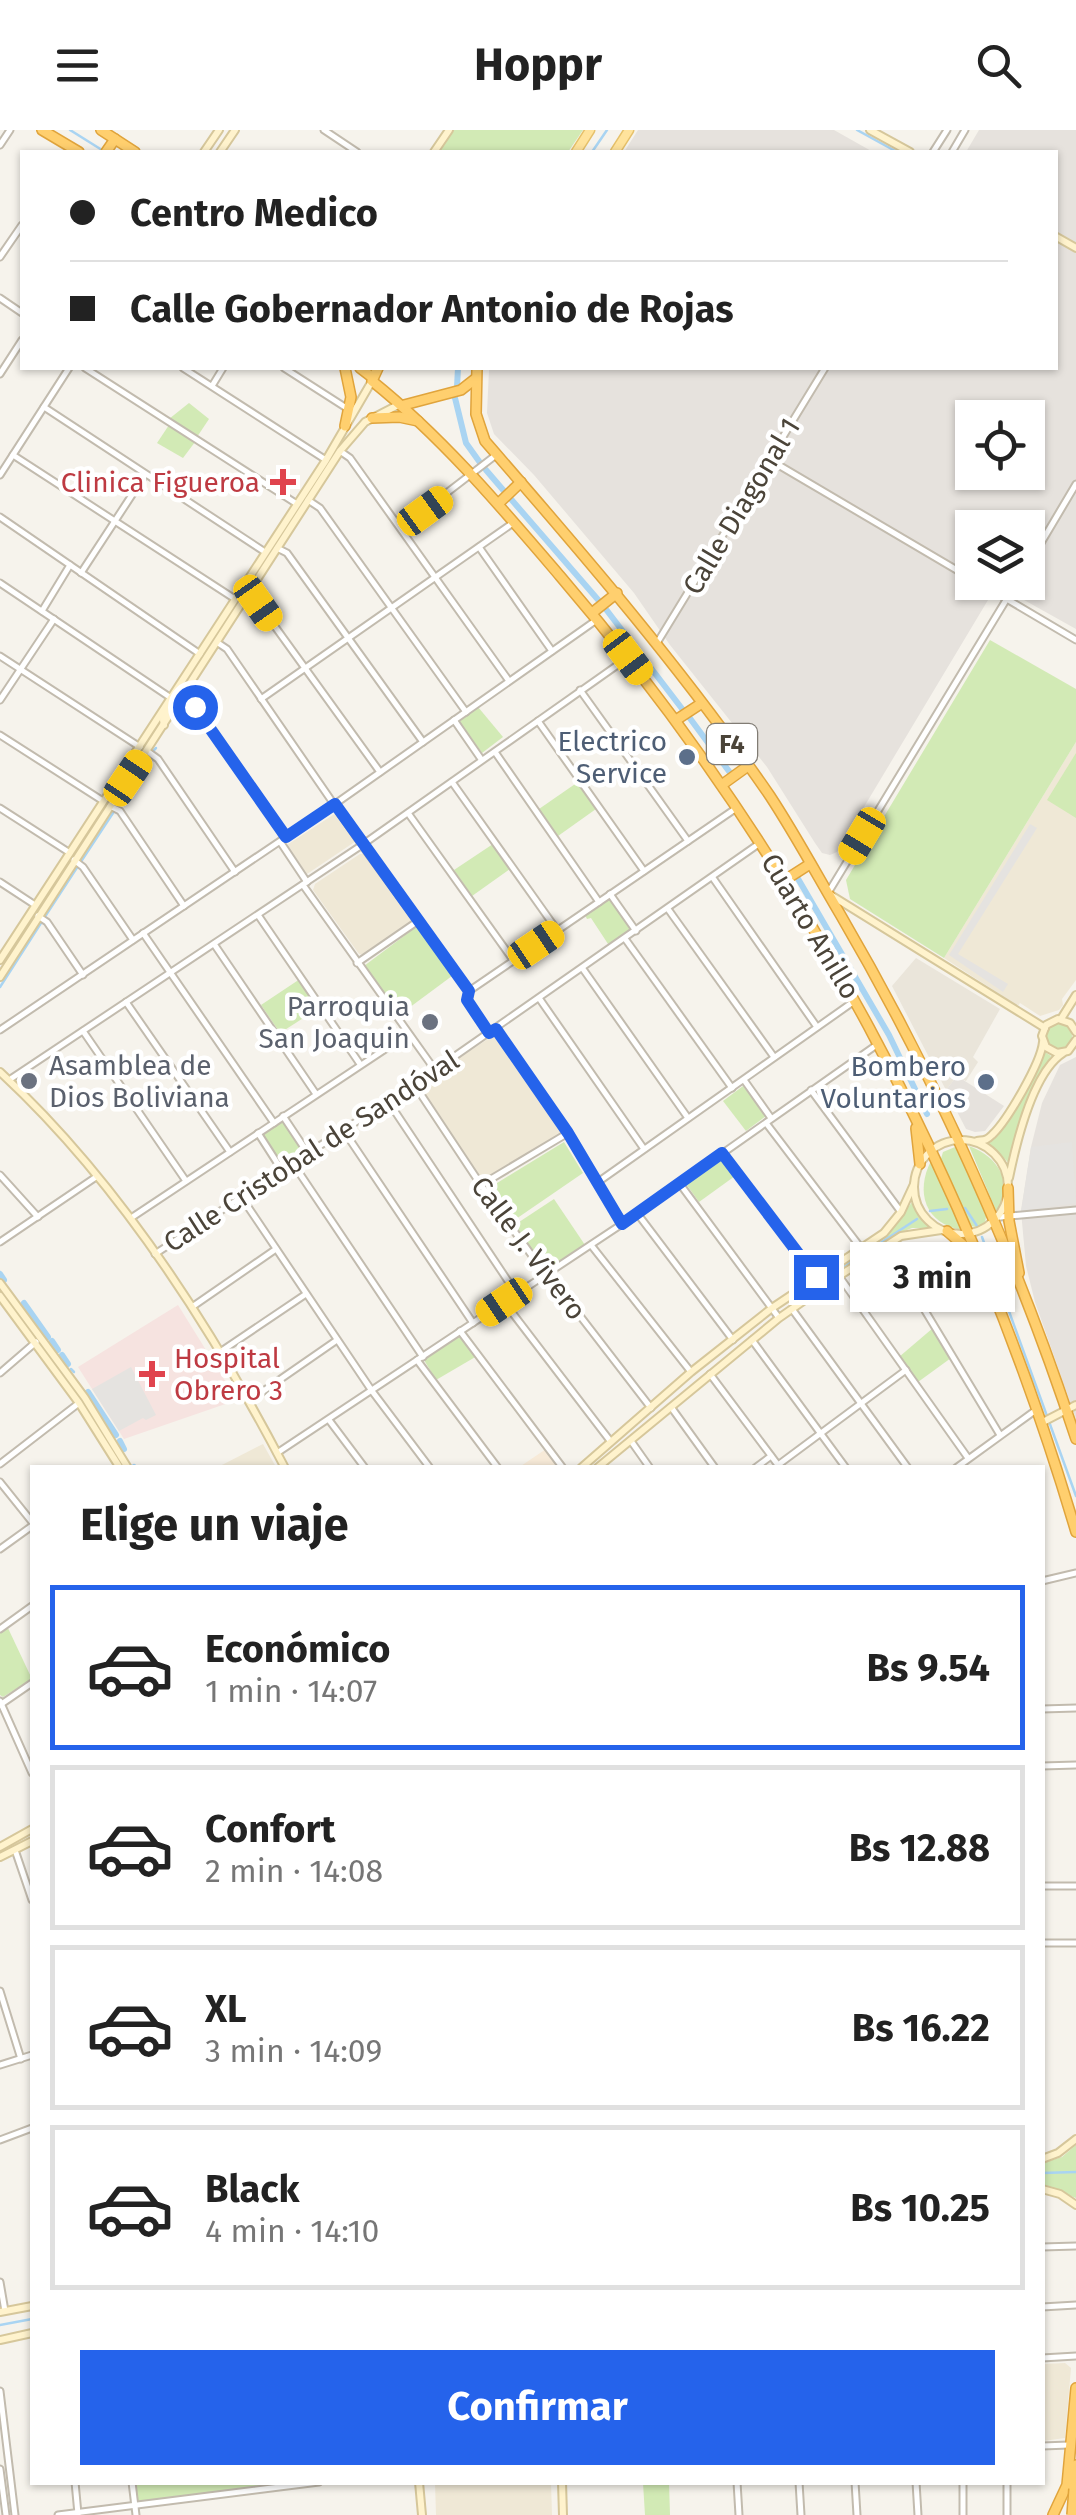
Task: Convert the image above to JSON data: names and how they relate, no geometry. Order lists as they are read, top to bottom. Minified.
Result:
{"streets":{"highway":["F4","Cuarto Anillo"],"street":["Calle Diagonal 1","Calle Cristobal de Sandóval","Calle J. Vivero"]},"crossings":[["Calle Diagonal 1","Cuarto Anillo"],["F4","Cuarto Anillo"],["Cuarto Anillo","Calle Cristobal de Sandóval"],["Calle Cristobal de Sandóval","Calle J. Vivero"]],"places":{"health":["Clinica Figueroa","Hospital Obrero 3"],"other":["Electrico Service","Parroquia San Joaquin","Asamblea de Dios Boliviana","Bombero Voluntarios"]},"page":{"header":"Hoppr","banner":["Centro Medico","Calle Gobernador Antonio de Rojas"],"bubble":"3 min","heading":"Elige un viaje","list":[{"name":"Económico","note":"1 min · 14:07","value":"Bs 9.54"},{"name":"Confort","note":"2 min · 14:08","value":"Bs 12.88"},{"name":"XL","note":"3 min · 14:09","value":"Bs 16.22"},{"name":"Black","note":"4 min · 14:10","value":"Bs 10.25"}],"buttons":"Confirmar"}}
